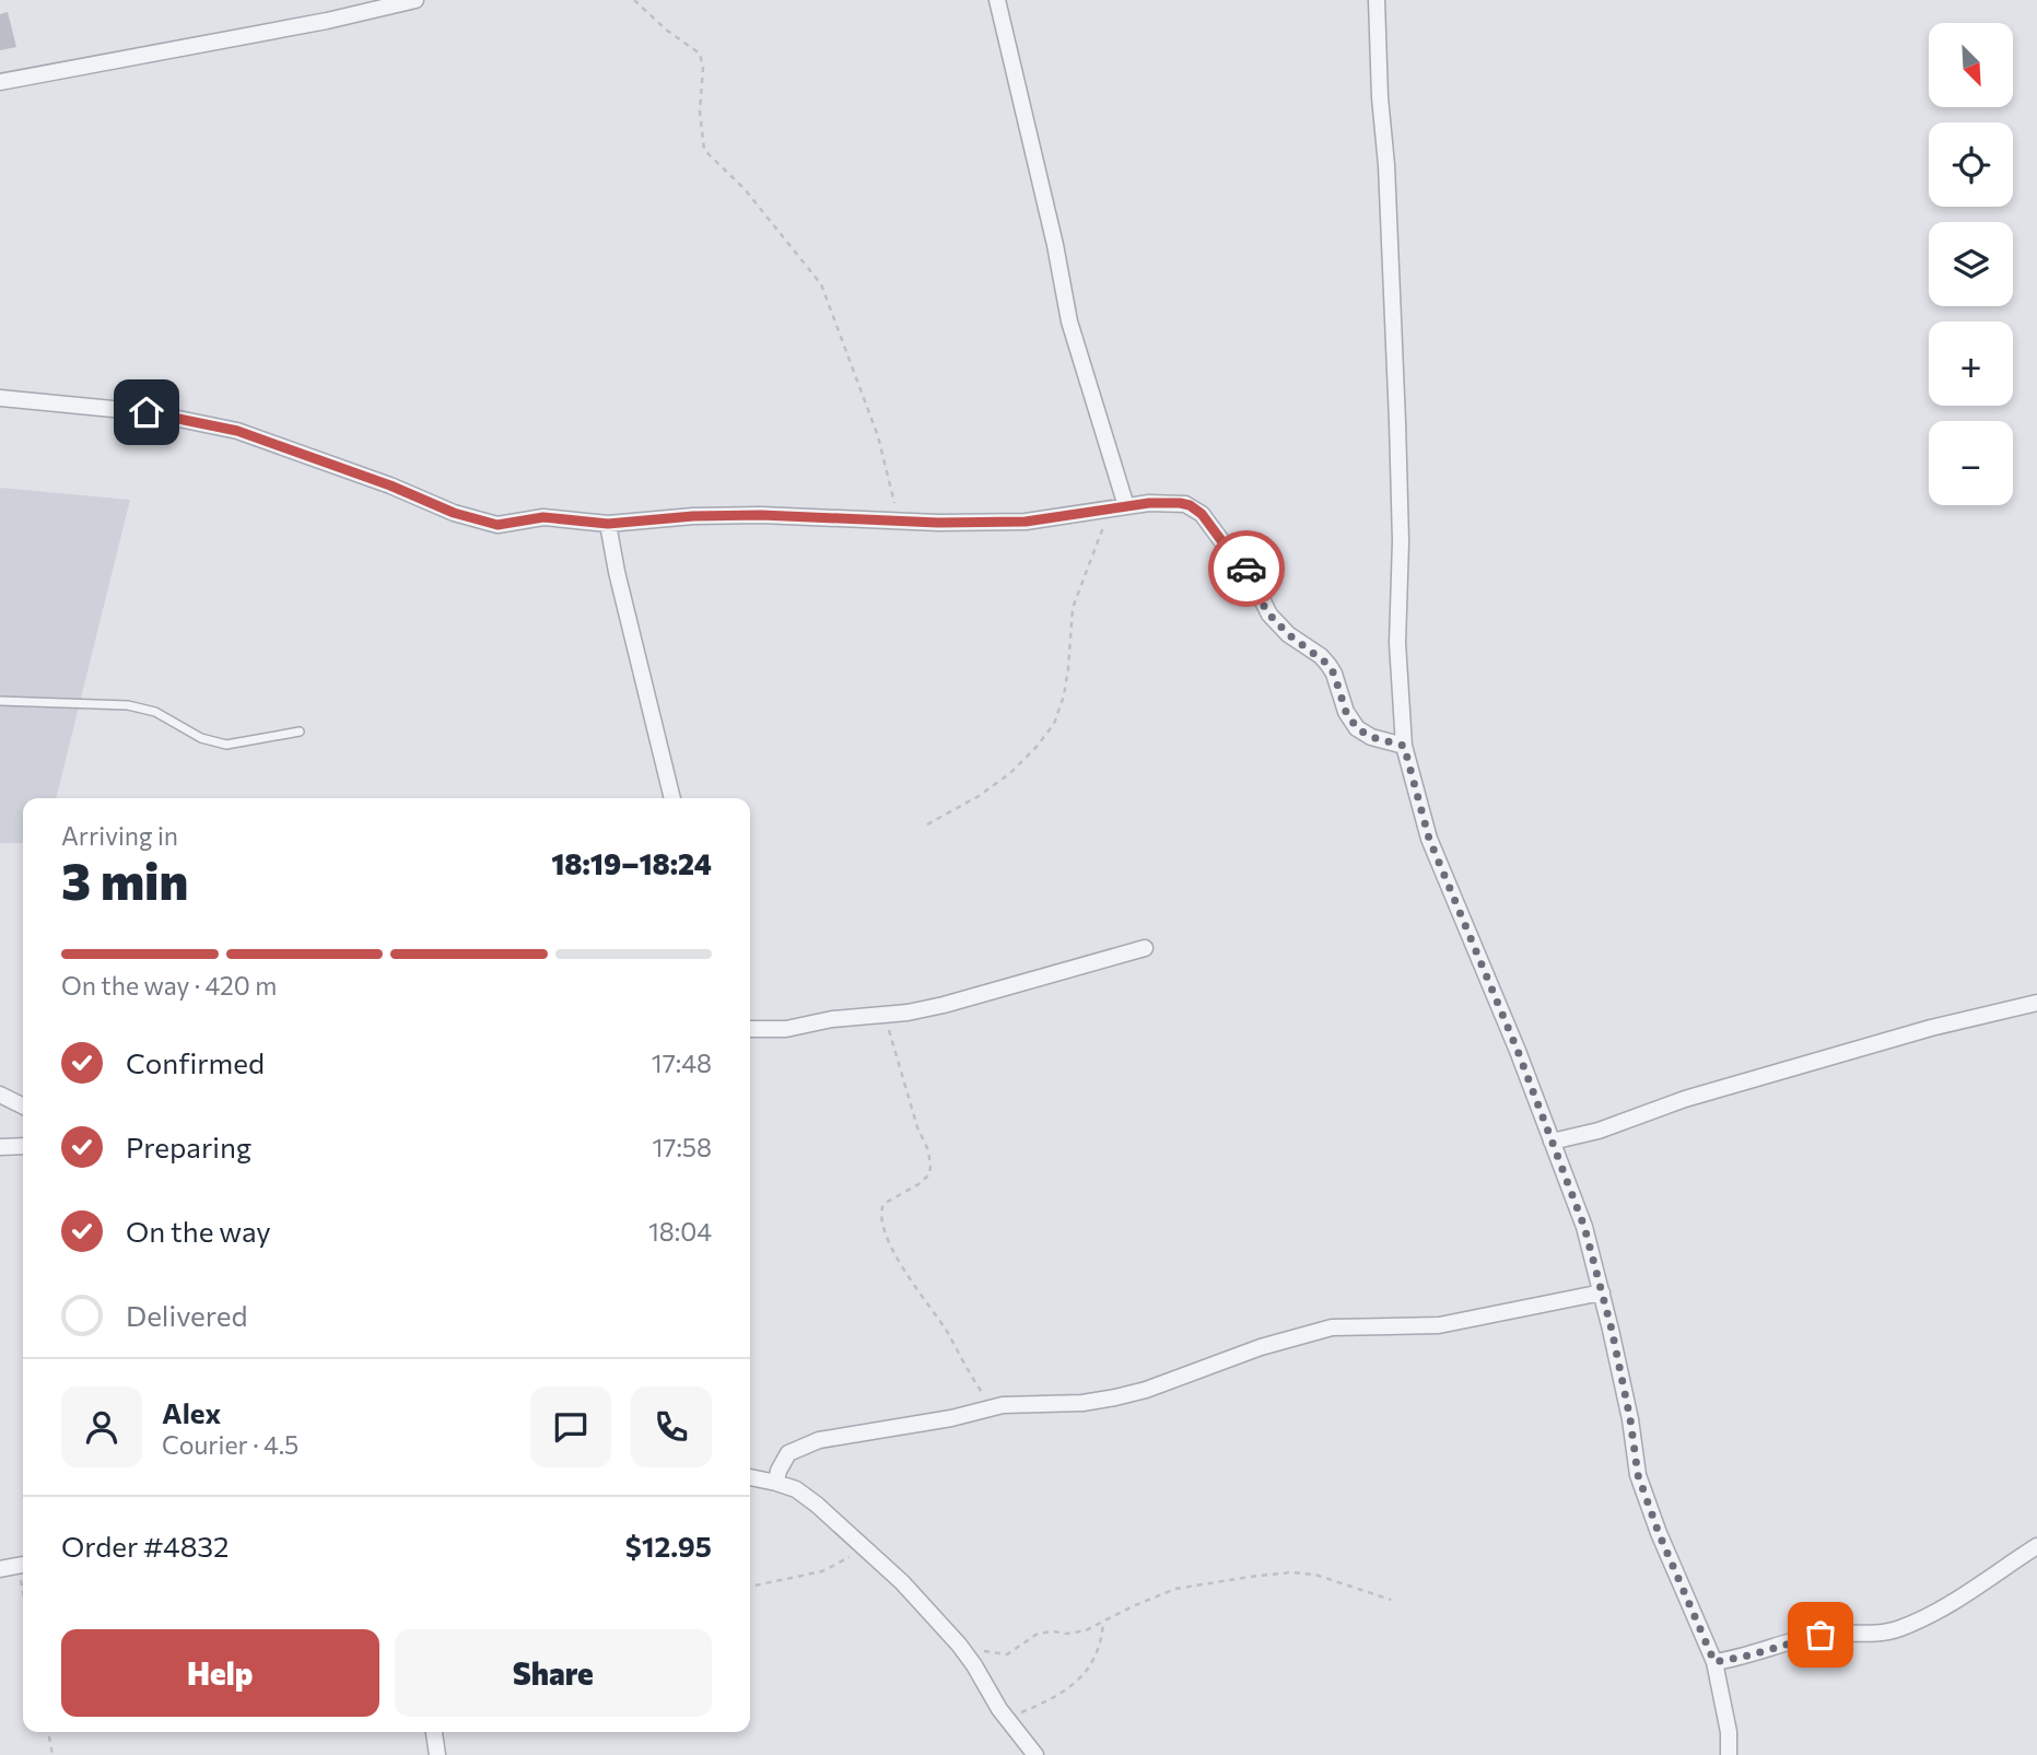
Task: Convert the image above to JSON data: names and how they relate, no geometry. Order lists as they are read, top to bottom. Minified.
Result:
{"north":"bottom right","page":{"map_buttons":["+","−"],"heading":["3 min","Arriving in","18:19–18:24"],"panel":["Alex","Courier · 4.5","Order #4832","$12.95"],"bar":"On the way · 420 m","list":[["Confirmed","17:48"],["Preparing","17:58"],["On the way","18:04"],"Delivered"],"buttons":["Help","Share"]}}
